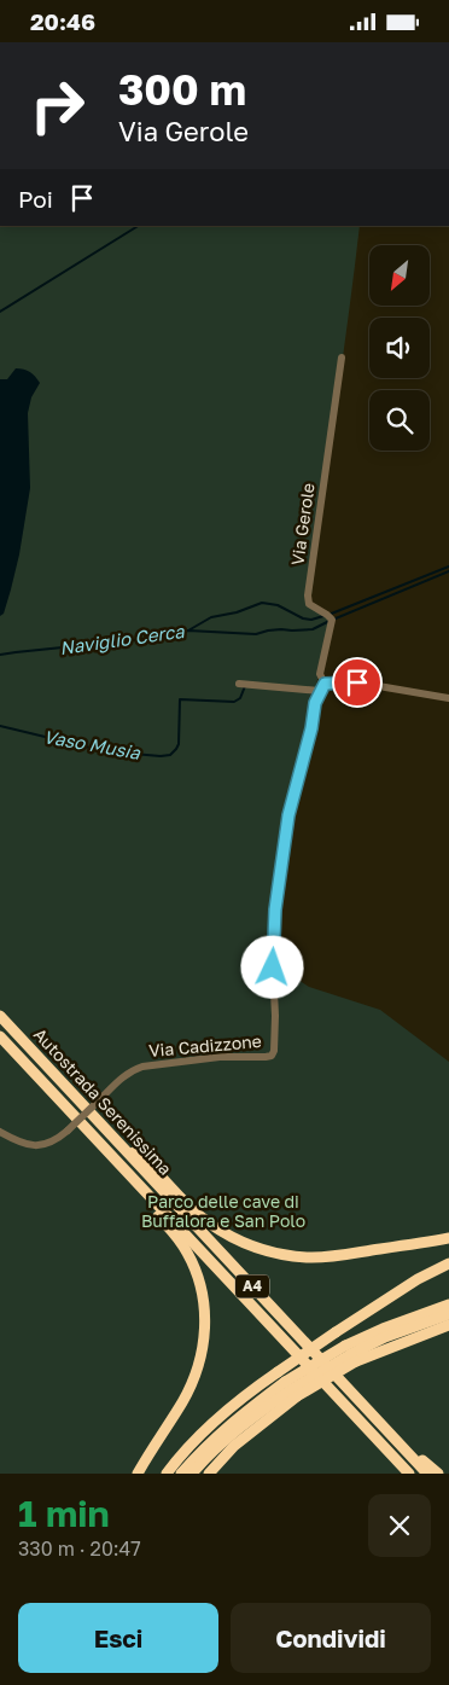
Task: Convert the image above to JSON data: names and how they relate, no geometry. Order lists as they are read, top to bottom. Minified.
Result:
{"streets":{"highway":["Autostrada Serenissima","A4"],"street":["Via Gerole","Via Cadizzone"]},"crossings":[["Via Gerole","Via Cadizzone"]],"water":["Naviglio Cerca","Vaso Musia"],"parks":["Parco delle cave di Buffalora e San Polo"],"north":"bottom left","page":{"status":"20:46","turn":["300 m","Via Gerole"],"then":"Poi","heading":["1 min","330 m · 20:47"],"buttons":["Esci","Condividi"]}}
